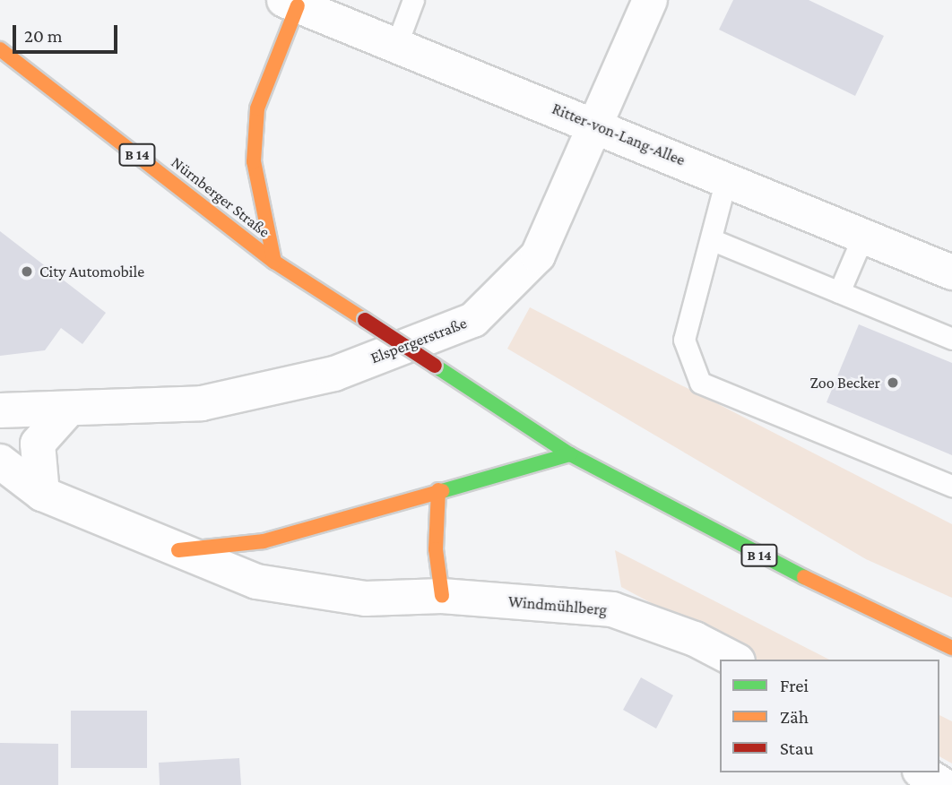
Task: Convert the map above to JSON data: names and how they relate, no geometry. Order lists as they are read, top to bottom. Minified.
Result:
{"streets":{"main road":["B 14","Nürnberger Straße"],"street":["Ritter-von-Lang-Allee","Elspergerstraße","Windmühlberg"]},"crossings":[["Ritter-von-Lang-Allee","Elspergerstraße"],["B 14","Nürnberger Straße"]],"places":["City Automobile","Zoo Becker"],"legend":["Frei","Zäh","Stau"],"scale_bar":"20 m"}
